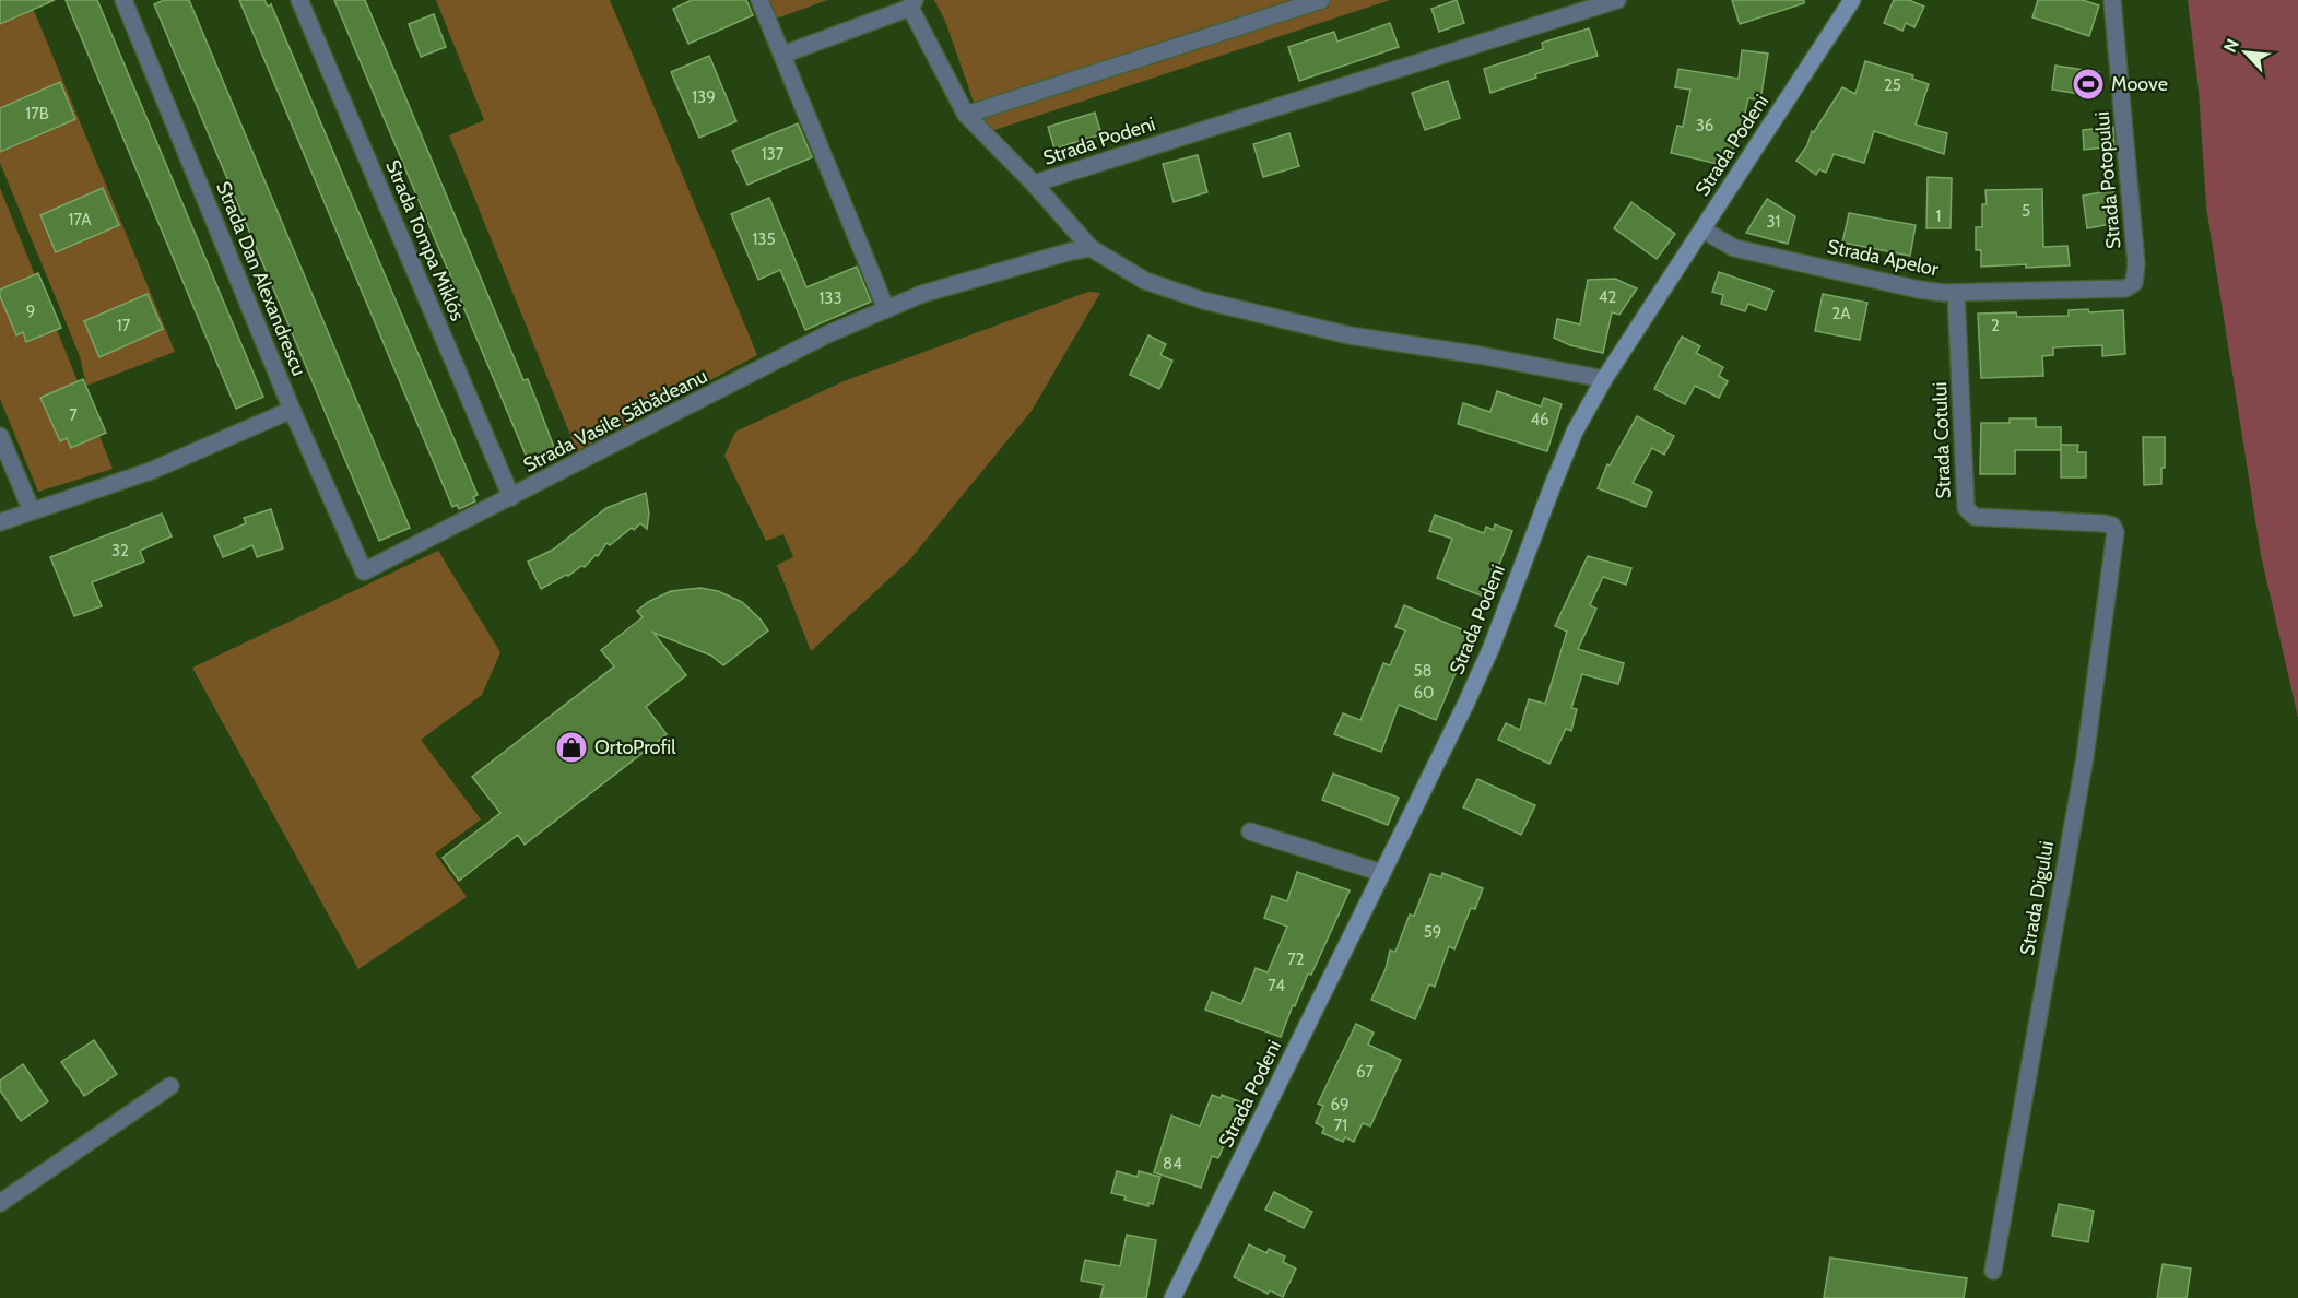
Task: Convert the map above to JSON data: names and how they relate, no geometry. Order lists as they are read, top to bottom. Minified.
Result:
{"streets":{"main road":["Strada Podeni"],"street":["Strada Potopului","Strada Tompa Miklós","Strada Apelor","Strada Dan Alexandrescu","Strada Vasile Săbădeanu","Strada Cotului","Strada Digului"]},"crossings":[["Strada Podeni","Strada Apelor"],["Strada Podeni","Strada Vasile Săbădeanu"],["Strada Potopului","Strada Apelor"],["Strada Tompa Miklós","Strada Vasile Săbădeanu"],["Strada Apelor","Strada Cotului"],["Strada Dan Alexandrescu","Strada Vasile Săbădeanu"],["Strada Cotului","Strada Digului"]],"places":{"sports":["Moove"],"shop":["OrtoProfil"]},"house_numbers":["25","139","17B","36","137","5","1","17A","31","135","42","133","9","2A","17","2","7","46","32","58","60","59","72","74","67","69","71","84"],"north":"top left"}
